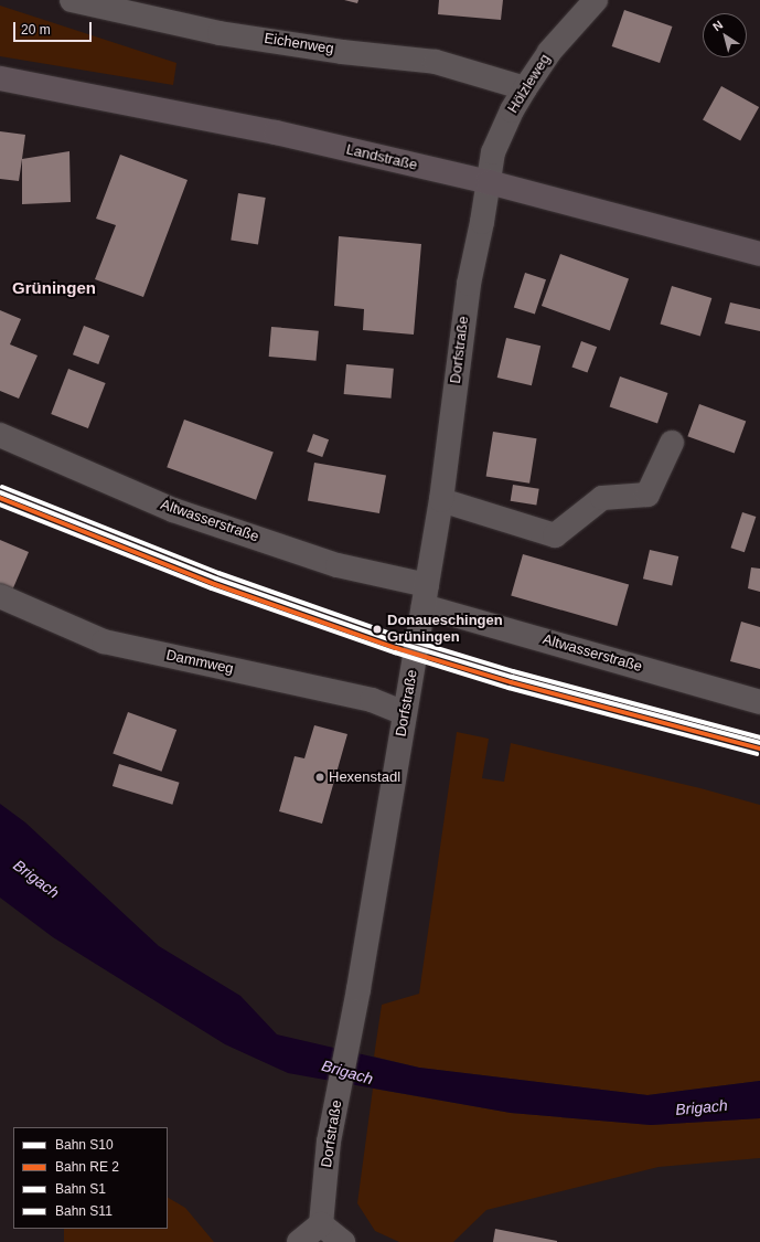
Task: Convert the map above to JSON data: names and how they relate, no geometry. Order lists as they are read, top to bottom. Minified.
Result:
{"streets":{"main road":["Landstraße"],"street":["Eichenweg","Hölzleweg","Dorfstraße","Altwasserstraße","Dammweg"]},"crossings":[["Eichenweg","Hölzleweg"],["Hölzleweg","Landstraße"],["Hölzleweg","Dorfstraße"],["Landstraße","Dorfstraße"],["Dorfstraße","Altwasserstraße"],["Dorfstraße","Dammweg"]],"districts":["Grüningen"],"water":["Brigach"],"places":["Donaueschingen Grüningen","Hexenstadl"],"lines":["rail line S1","rail line S10","rail line S11"],"legend":["Bahn S10","Bahn RE 2","Bahn S1","Bahn S11"],"scale_bar":"20 m","north":"top left"}
